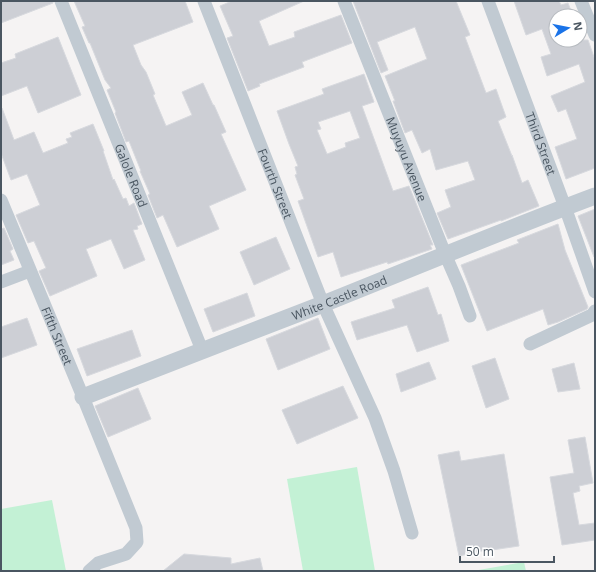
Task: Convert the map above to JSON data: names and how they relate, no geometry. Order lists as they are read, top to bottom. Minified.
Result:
{"streets":{"street":["Third Street","Muyuyu Avenue","Galole Road","Fourth Street","White Castle Road","Fifth Street"]},"crossings":[["Third Street","White Castle Road"],["Muyuyu Avenue","White Castle Road"],["Galole Road","White Castle Road"],["Fourth Street","White Castle Road"],["White Castle Road","Fifth Street"]],"scale_bar":"50 m","north":"right"}
